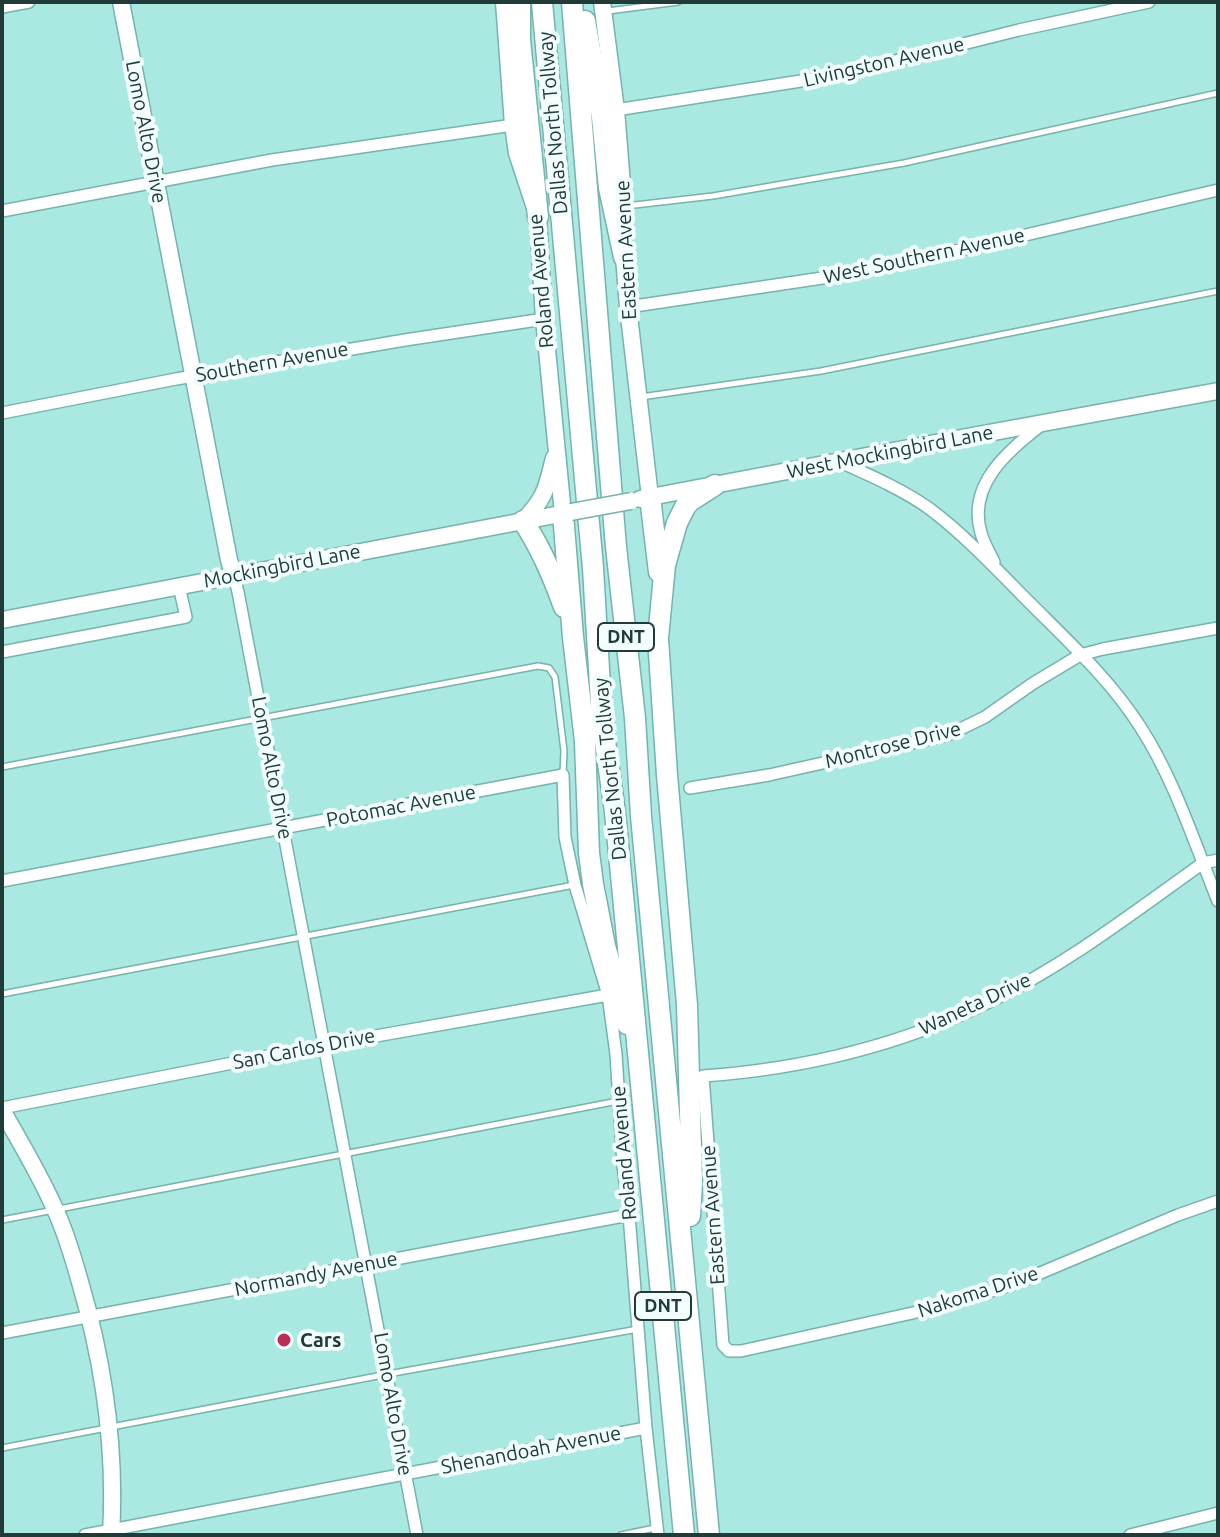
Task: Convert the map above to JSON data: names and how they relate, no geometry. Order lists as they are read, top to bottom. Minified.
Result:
{"streets":{"highway":["Dallas North Tollway","DNT"],"main road":["Lomo Alto Drive","Eastern Avenue","Roland Avenue","West Mockingbird Lane","Mockingbird Lane"],"street":["Livingston Avenue","West Southern Avenue","Southern Avenue","Montrose Drive","Potomac Avenue","Waneta Drive","San Carlos Drive","Normandy Avenue","Nakoma Drive","Shenandoah Avenue"]},"crossings":[["Livingston Avenue","Eastern Avenue"],["Lomo Alto Drive","Southern Avenue"],["Lomo Alto Drive","Mockingbird Lane"],["Lomo Alto Drive","Potomac Avenue"],["Lomo Alto Drive","San Carlos Drive"],["Lomo Alto Drive","Normandy Avenue"],["Lomo Alto Drive","Shenandoah Avenue"],["Eastern Avenue","West Southern Avenue"],["Eastern Avenue","West Mockingbird Lane"],["Eastern Avenue","Waneta Drive"],["Eastern Avenue","Nakoma Drive"],["Roland Avenue","Southern Avenue"],["Roland Avenue","West Mockingbird Lane"],["Roland Avenue","Mockingbird Lane"],["Roland Avenue","Potomac Avenue"],["Roland Avenue","San Carlos Drive"],["Roland Avenue","Normandy Avenue"],["Roland Avenue","Shenandoah Avenue"],["West Mockingbird Lane","Mockingbird Lane"]],"places":["Cars"]}
